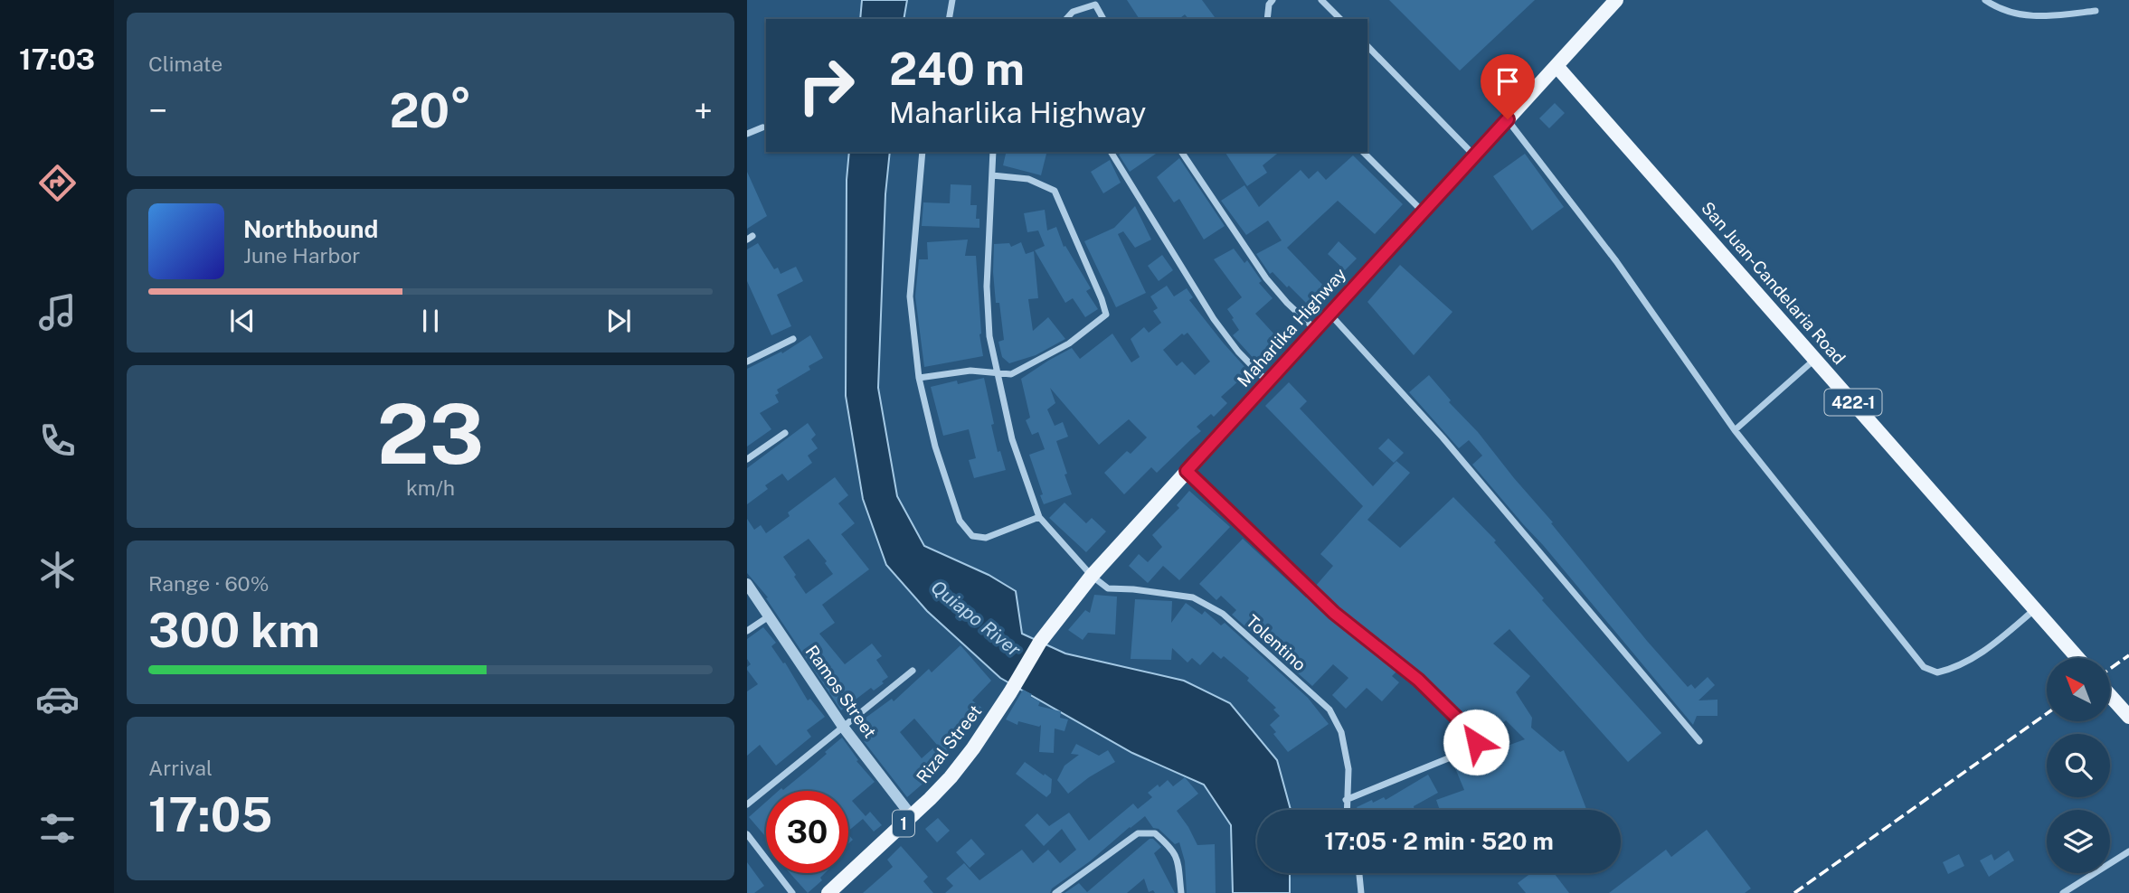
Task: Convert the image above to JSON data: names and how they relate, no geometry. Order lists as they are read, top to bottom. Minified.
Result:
{"streets":{"main road":["San Juan-Candelaria Road","Maharlika Highway","422-1","Rizal Street","1"],"street":["Tolentino","Ramos Street"]},"crossings":[["San Juan-Candelaria Road","Maharlika Highway"],["Maharlika Highway","Tolentino"],["Maharlika Highway","Rizal Street"],["Ramos Street","Rizal Street"]],"water":["Quiapo River"],"north":"top left","page":{"tabs":"17:03","tile":["Climate",["23","km/h"],["Range · 60%","300 km"],["Arrival","17:05"]],"turn":["240 m","Maharlika Highway"],"heat":["−","20°","+"],"song":["Northbound","June Harbor"],"limit":"30","trip":"17:05 · 2 min · 520 m"}}
